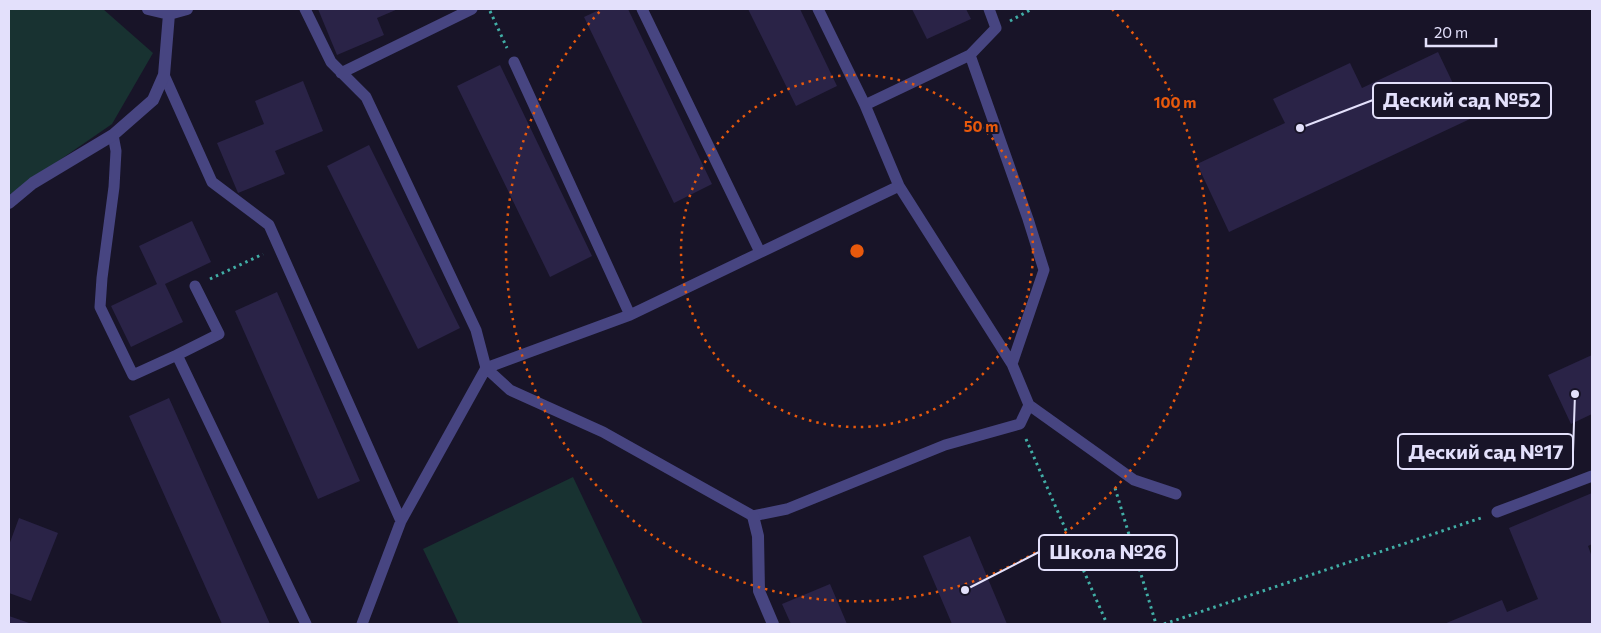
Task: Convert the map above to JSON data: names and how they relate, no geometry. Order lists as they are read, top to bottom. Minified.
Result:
{"places":["Деский сад №52","Деский сад №17","Школа №26"],"scale_bar":"20 m","rings":["100 m","50 m"]}
